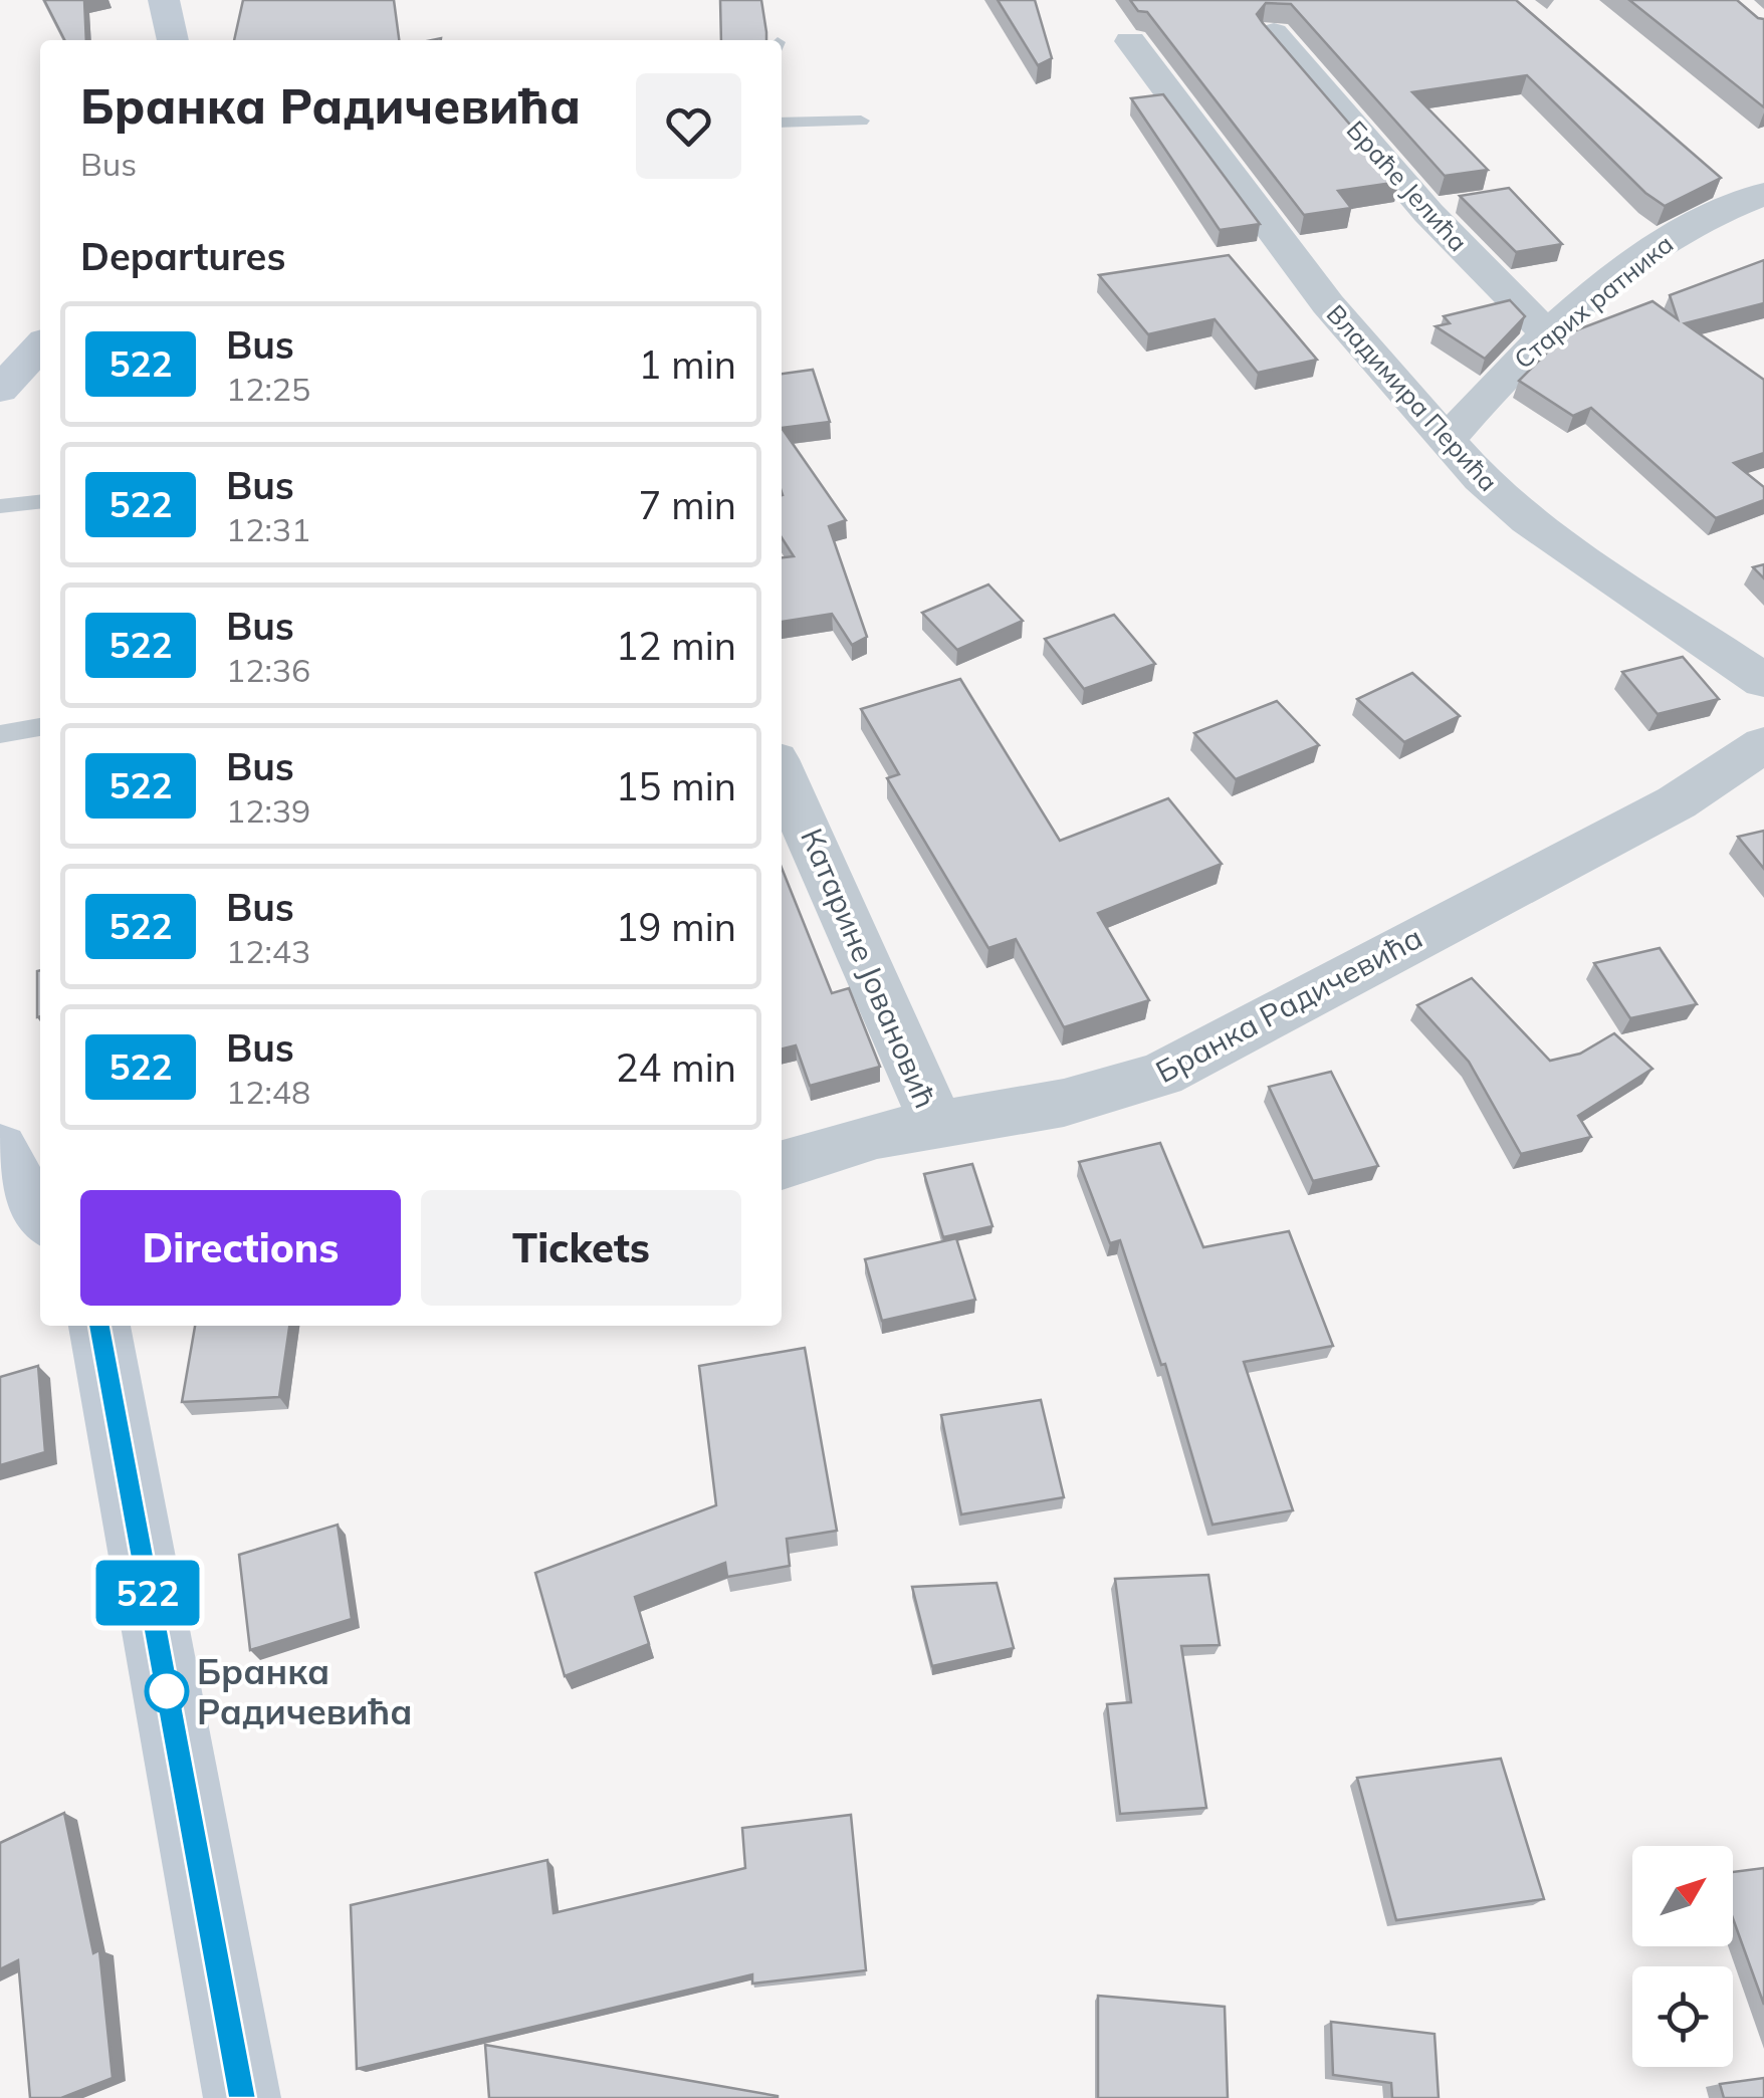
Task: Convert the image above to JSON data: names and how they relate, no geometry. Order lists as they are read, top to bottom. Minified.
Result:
{"streets":{"street":["Браће Јелића","Старих ратника","Владимира Перића","Катарине Јовановић","Бранка Радичевића"]},"crossings":[["Браће Јелића","Старих ратника"],["Старих ратника","Владимира Перића"],["Катарине Јовановић","Бранка Радичевића"]],"places":["Бранка Радичевића"],"lines":["bus line 522"],"north":"top right","page":{"on_map":"522","heading":[["Бранка Радичевића","Bus"],"Departures"],"list":[{"mark":"522","name":"Bus","note":"12:25","value":"1 min"},{"mark":"522","name":"Bus","note":"12:31","value":"7 min"},{"mark":"522","name":"Bus","note":"12:36","value":"12 min"},{"mark":"522","name":"Bus","note":"12:39","value":"15 min"},{"mark":"522","name":"Bus","note":"12:43","value":"19 min"},{"mark":"522","name":"Bus","note":"12:48","value":"24 min"}],"buttons":["Directions","Tickets"]}}
